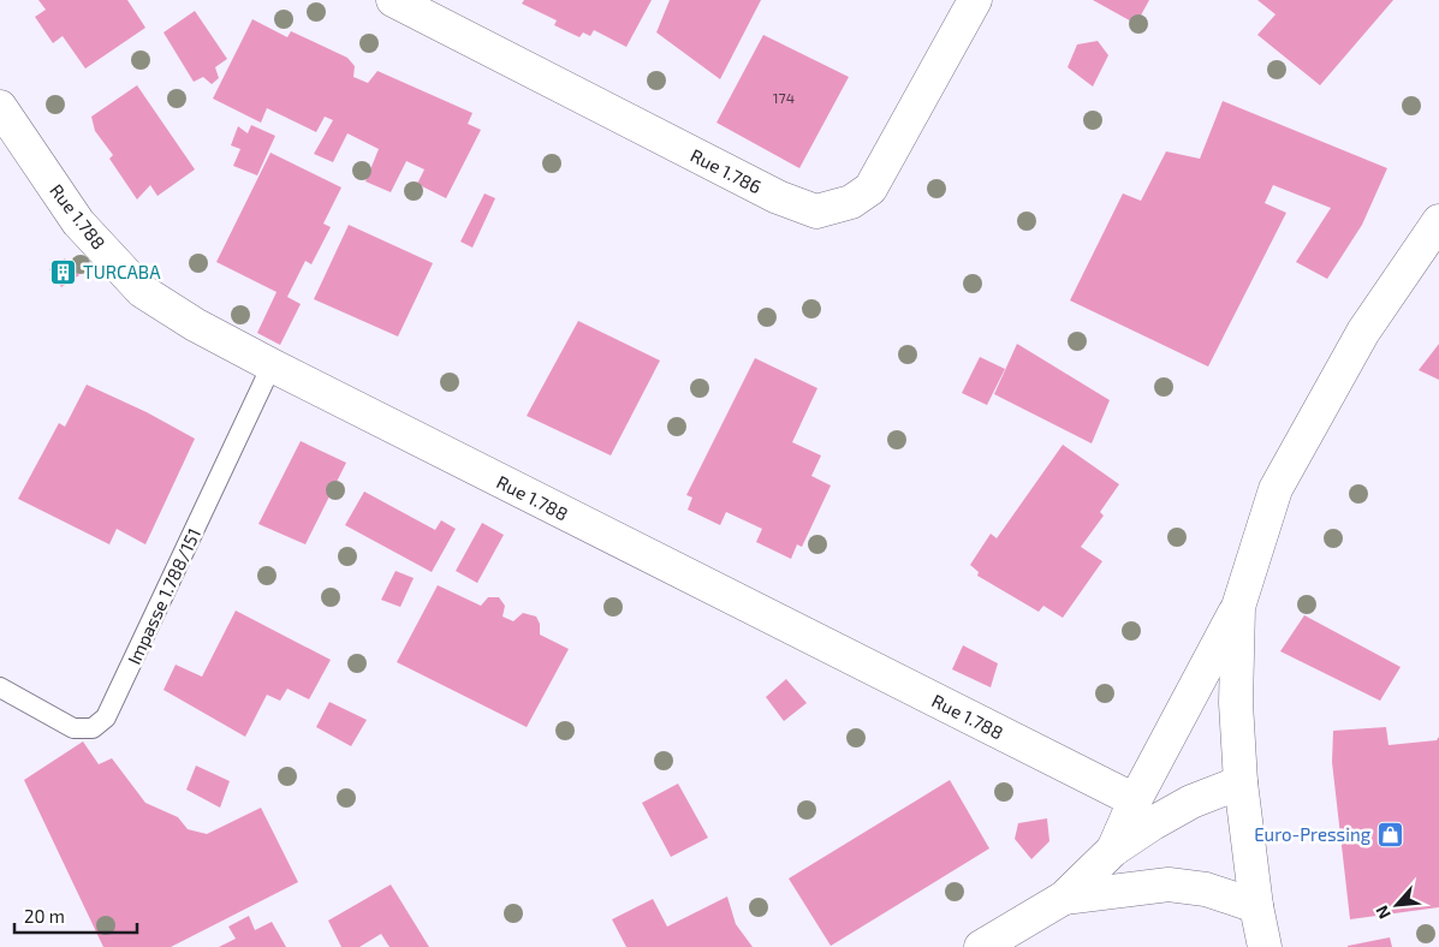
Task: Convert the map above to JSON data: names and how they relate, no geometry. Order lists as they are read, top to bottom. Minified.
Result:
{"streets":{"street":["Rue 1.786","Rue 1.788"],"lane":["Impasse 1.788/151"]},"crossings":[["Rue 1.788","Impasse 1.788/151"]],"places":{"building":["TURCABA"],"shop":["Euro-Pressing"]},"house_numbers":["174"],"scale_bar":"20 m","north":"bottom left"}
